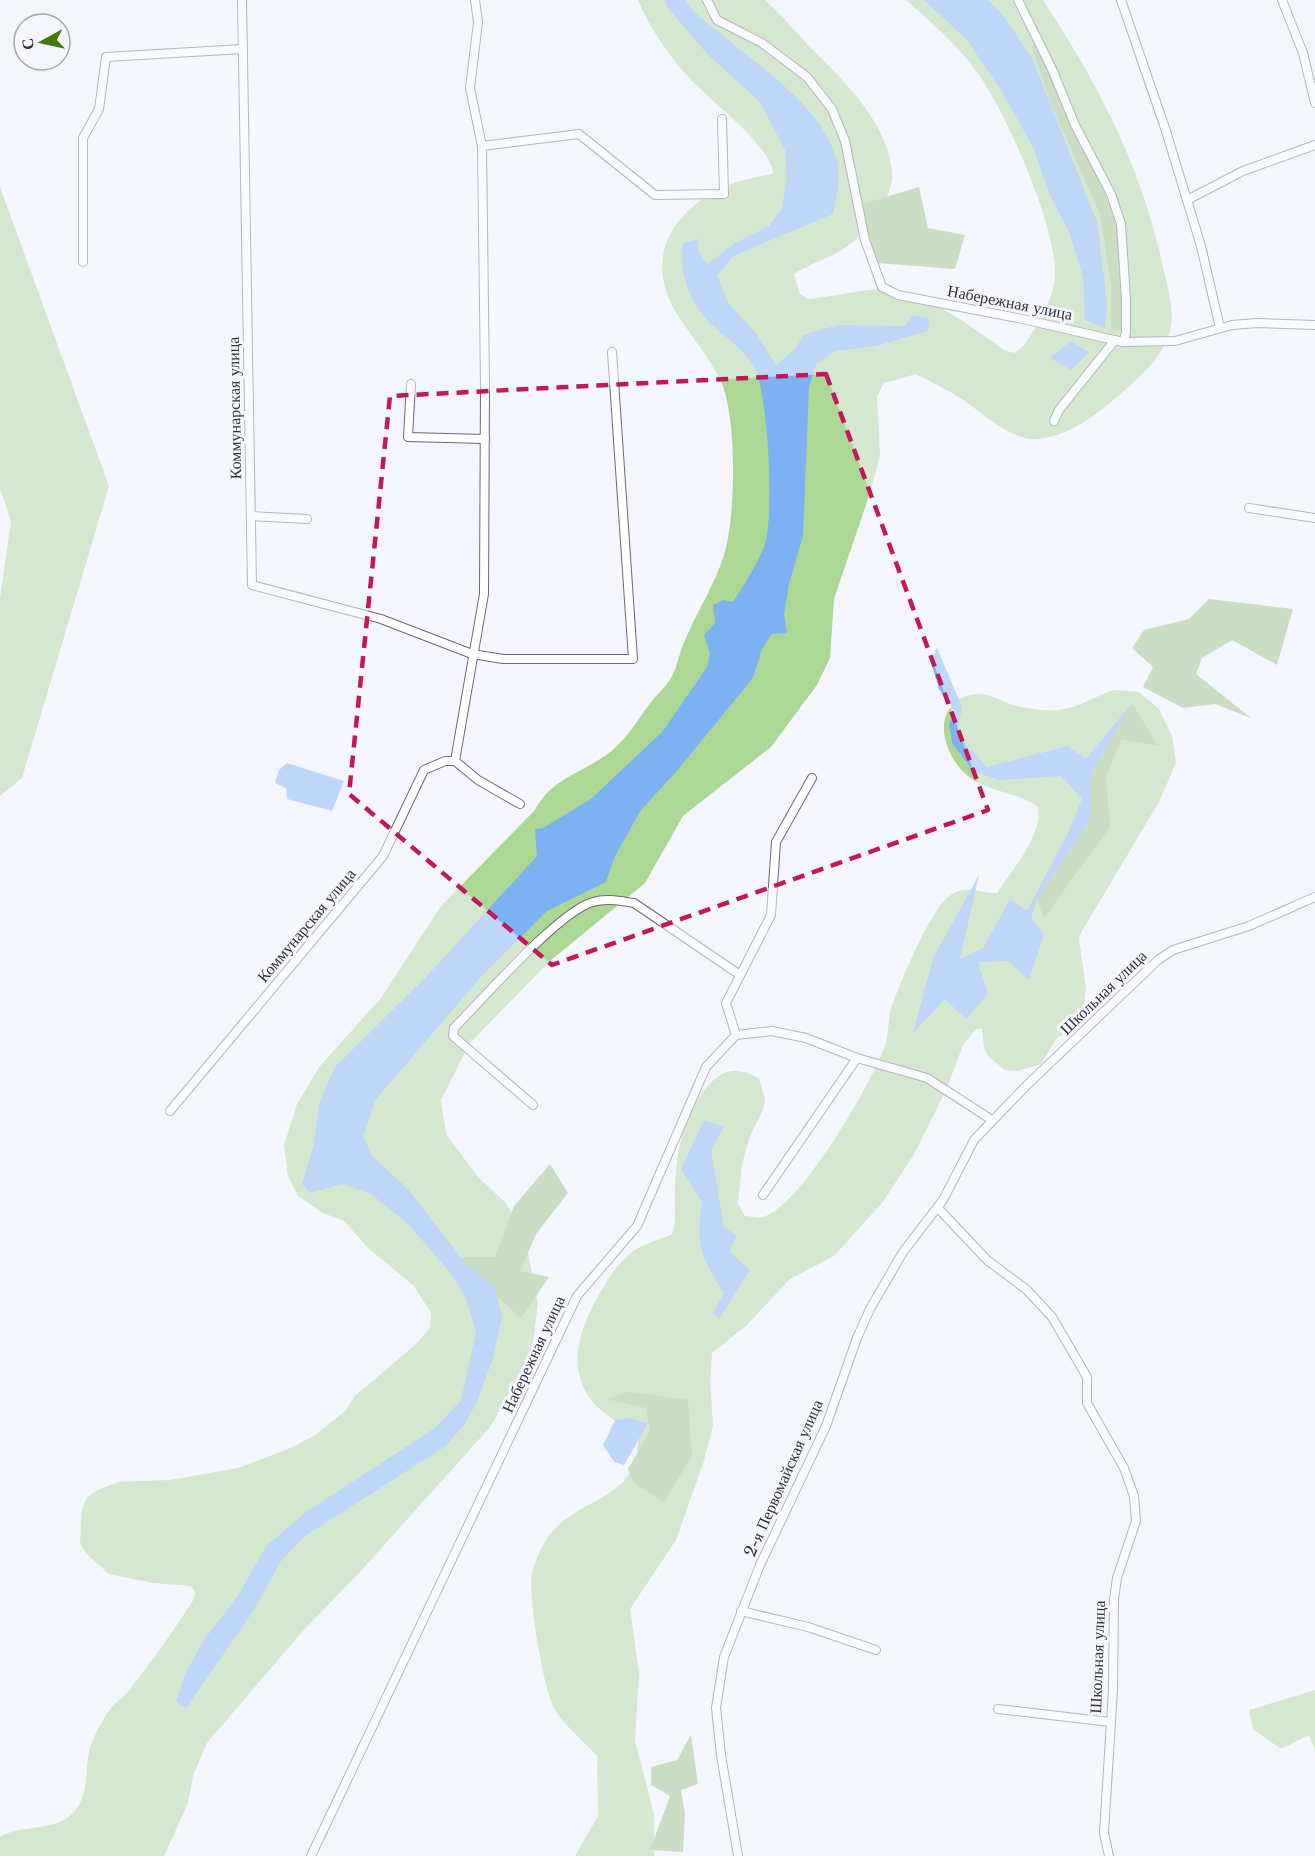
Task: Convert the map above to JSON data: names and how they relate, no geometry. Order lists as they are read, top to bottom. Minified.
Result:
{"streets":{"street":["Набережная улица","Коммунарская улица","Школьная улица","2-я Первомайская улица"]},"crossings":[["Школьная улица","2-я Первомайская улица"]],"north":"left"}
